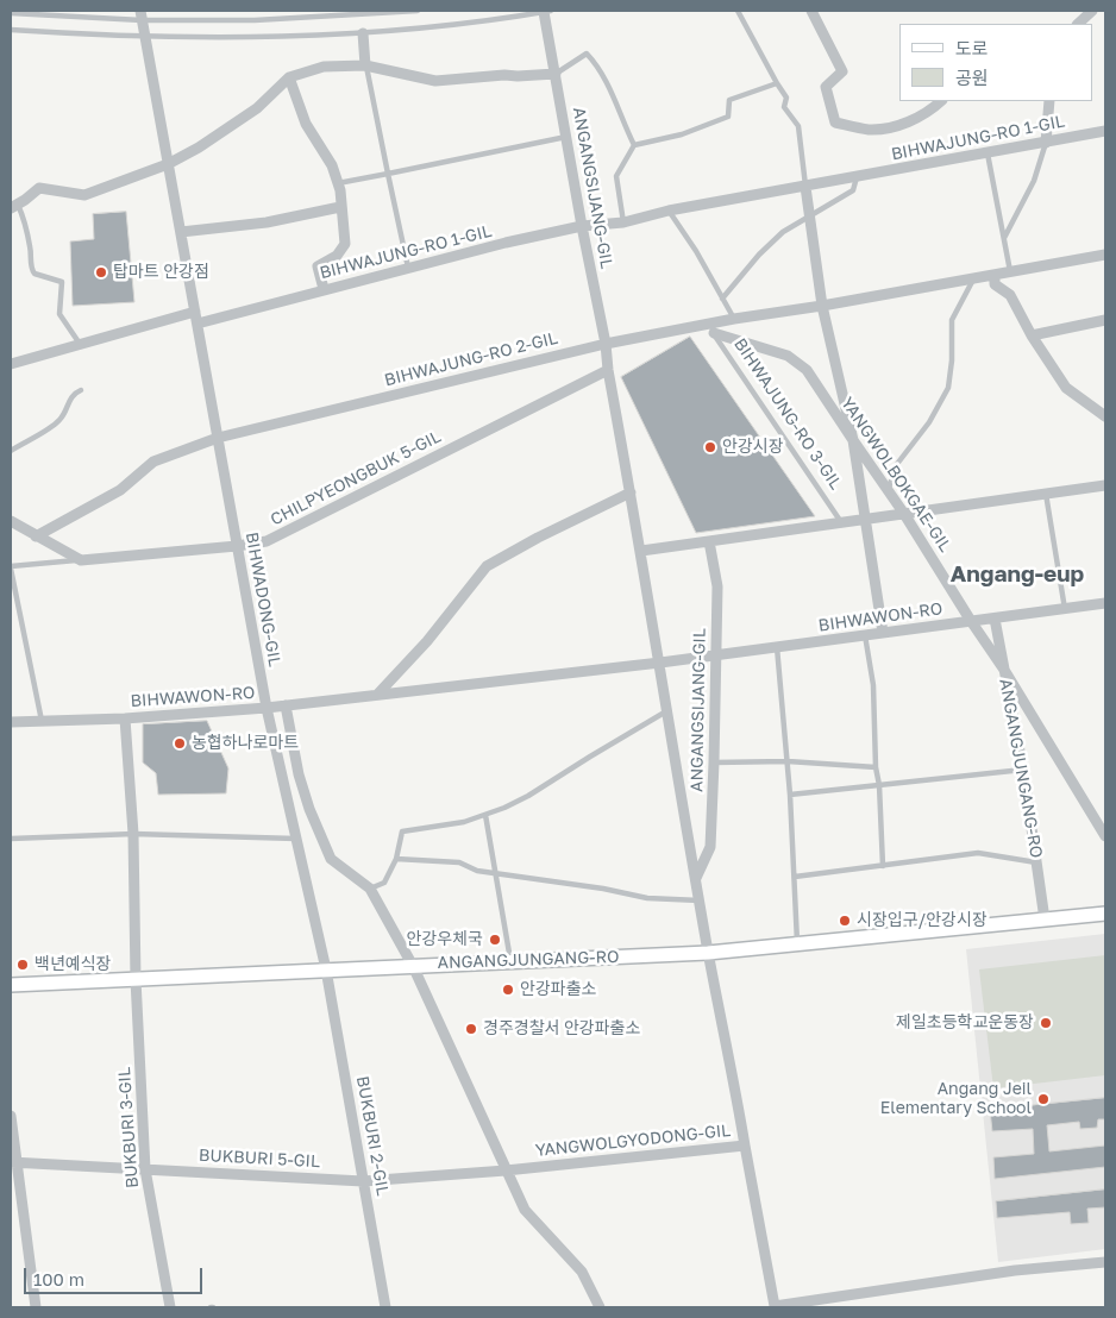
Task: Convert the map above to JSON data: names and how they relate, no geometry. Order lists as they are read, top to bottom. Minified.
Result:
{"streets":{"main road":["ANGANGJUNGANG-RO"],"street":["BIHWAJUNG-RO 1-GIL","ANGANGSIJANG-GIL","BIHWAJUNG-RO 2-GIL","BIHWAJUNG-RO 3-GIL","YANGWOLBOKGAE-GIL","CHILPYEONGBUK 5-GIL","BIHWADONG-GIL","BIHWAWON-RO","BUKBURI 3-GIL","BUKBURI 2-GIL","YANGWOLGYODONG-GIL","BUKBURI 5-GIL"]},"crossings":[["BIHWAJUNG-RO 1-GIL","ANGANGSIJANG-GIL"],["BIHWAJUNG-RO 1-GIL","BIHWADONG-GIL"],["ANGANGSIJANG-GIL","BIHWAJUNG-RO 2-GIL"],["ANGANGSIJANG-GIL","CHILPYEONGBUK 5-GIL"],["ANGANGSIJANG-GIL","BIHWAWON-RO"],["ANGANGSIJANG-GIL","ANGANGJUNGANG-RO"],["ANGANGSIJANG-GIL","YANGWOLGYODONG-GIL"],["BIHWAJUNG-RO 2-GIL","BIHWAJUNG-RO 3-GIL"],["BIHWAJUNG-RO 2-GIL","YANGWOLBOKGAE-GIL"],["BIHWAJUNG-RO 2-GIL","BIHWADONG-GIL"],["BIHWAJUNG-RO 3-GIL","YANGWOLBOKGAE-GIL"],["BIHWAJUNG-RO 3-GIL","BIHWAWON-RO"],["YANGWOLBOKGAE-GIL","BIHWAWON-RO"],["YANGWOLBOKGAE-GIL","ANGANGJUNGANG-RO"],["CHILPYEONGBUK 5-GIL","BIHWADONG-GIL"],["BIHWADONG-GIL","BIHWAWON-RO"],["BIHWADONG-GIL","ANGANGJUNGANG-RO"],["BIHWADONG-GIL","BUKBURI 2-GIL"],["BIHWAWON-RO","ANGANGJUNGANG-RO"],["ANGANGJUNGANG-RO","BUKBURI 3-GIL"],["ANGANGJUNGANG-RO","BUKBURI 2-GIL"],["ANGANGJUNGANG-RO","YANGWOLGYODONG-GIL"],["BUKBURI 3-GIL","BUKBURI 5-GIL"],["BUKBURI 2-GIL","BUKBURI 5-GIL"],["YANGWOLGYODONG-GIL","BUKBURI 5-GIL"]],"districts":["Angang-eup"],"places":["탑마트 안강점","안강시장","농협하나로마트","시장입구/안강시장","안강우체국","백년예식장","안강파출소","제일초등학교운동장","경주경찰서 안강파출소","Angang Jeil Elementary School"],"legend":["도로","공원"],"scale_bar":"100 m"}
